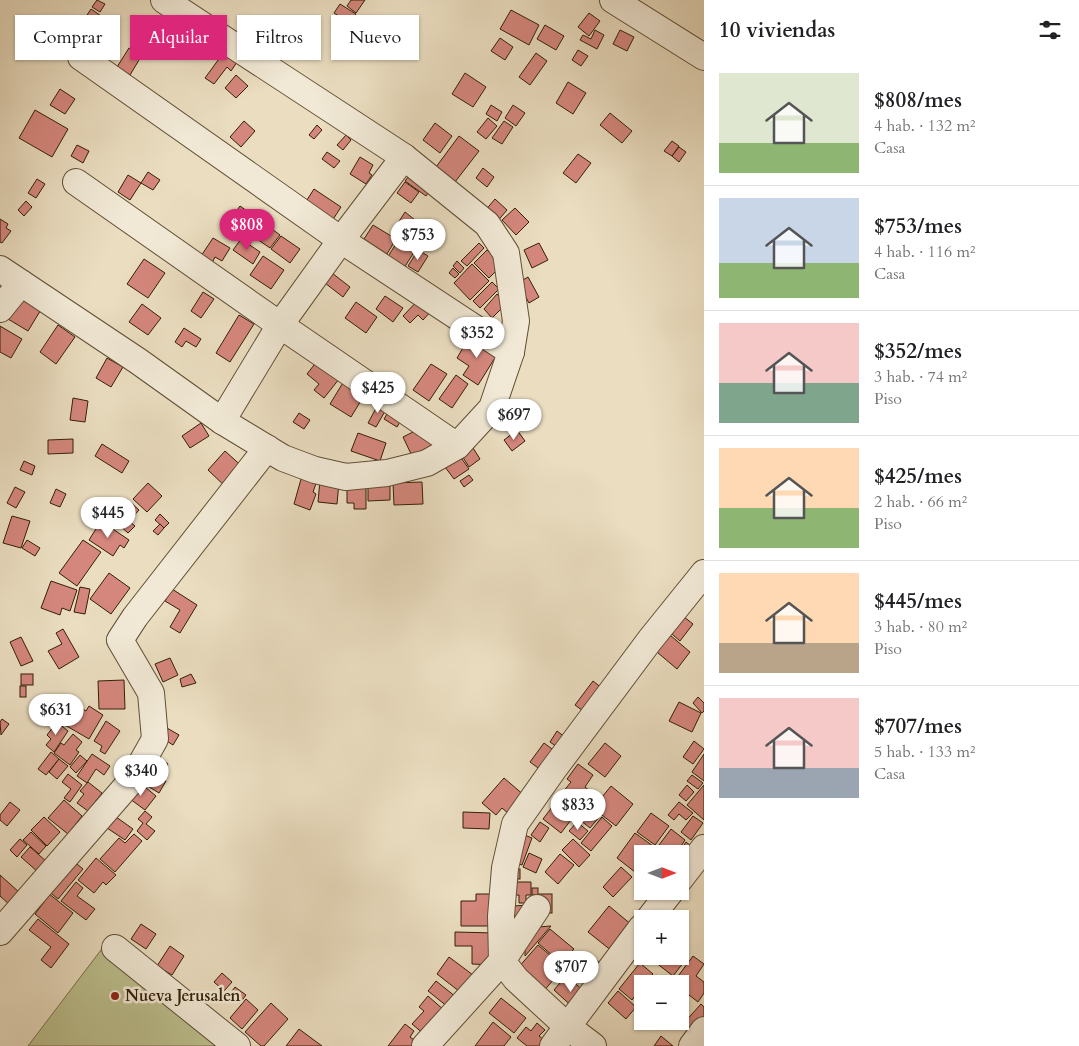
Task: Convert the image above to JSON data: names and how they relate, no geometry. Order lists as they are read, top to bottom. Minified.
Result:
{"places":["Nueva Jerusalen"],"north":"right","page":{"heading":"10 viviendas","chip":["Comprar","Alquilar","Filtros","Nuevo"],"list":[{"name":"$808/mes","note":"4 hab. · 132 m² · Casa"},{"name":"$753/mes","note":"4 hab. · 116 m² · Casa"},{"name":"$352/mes","note":"3 hab. · 74 m² · Piso"},{"name":"$425/mes","note":"2 hab. · 66 m² · Piso"},{"name":"$445/mes","note":"3 hab. · 80 m² · Piso"},{"name":"$707/mes","note":"5 hab. · 133 m² · Casa"}],"price":["$808","$753","$352","$425","$697","$445","$631","$340","$833","$707"],"map_buttons":["+","−"]}}
